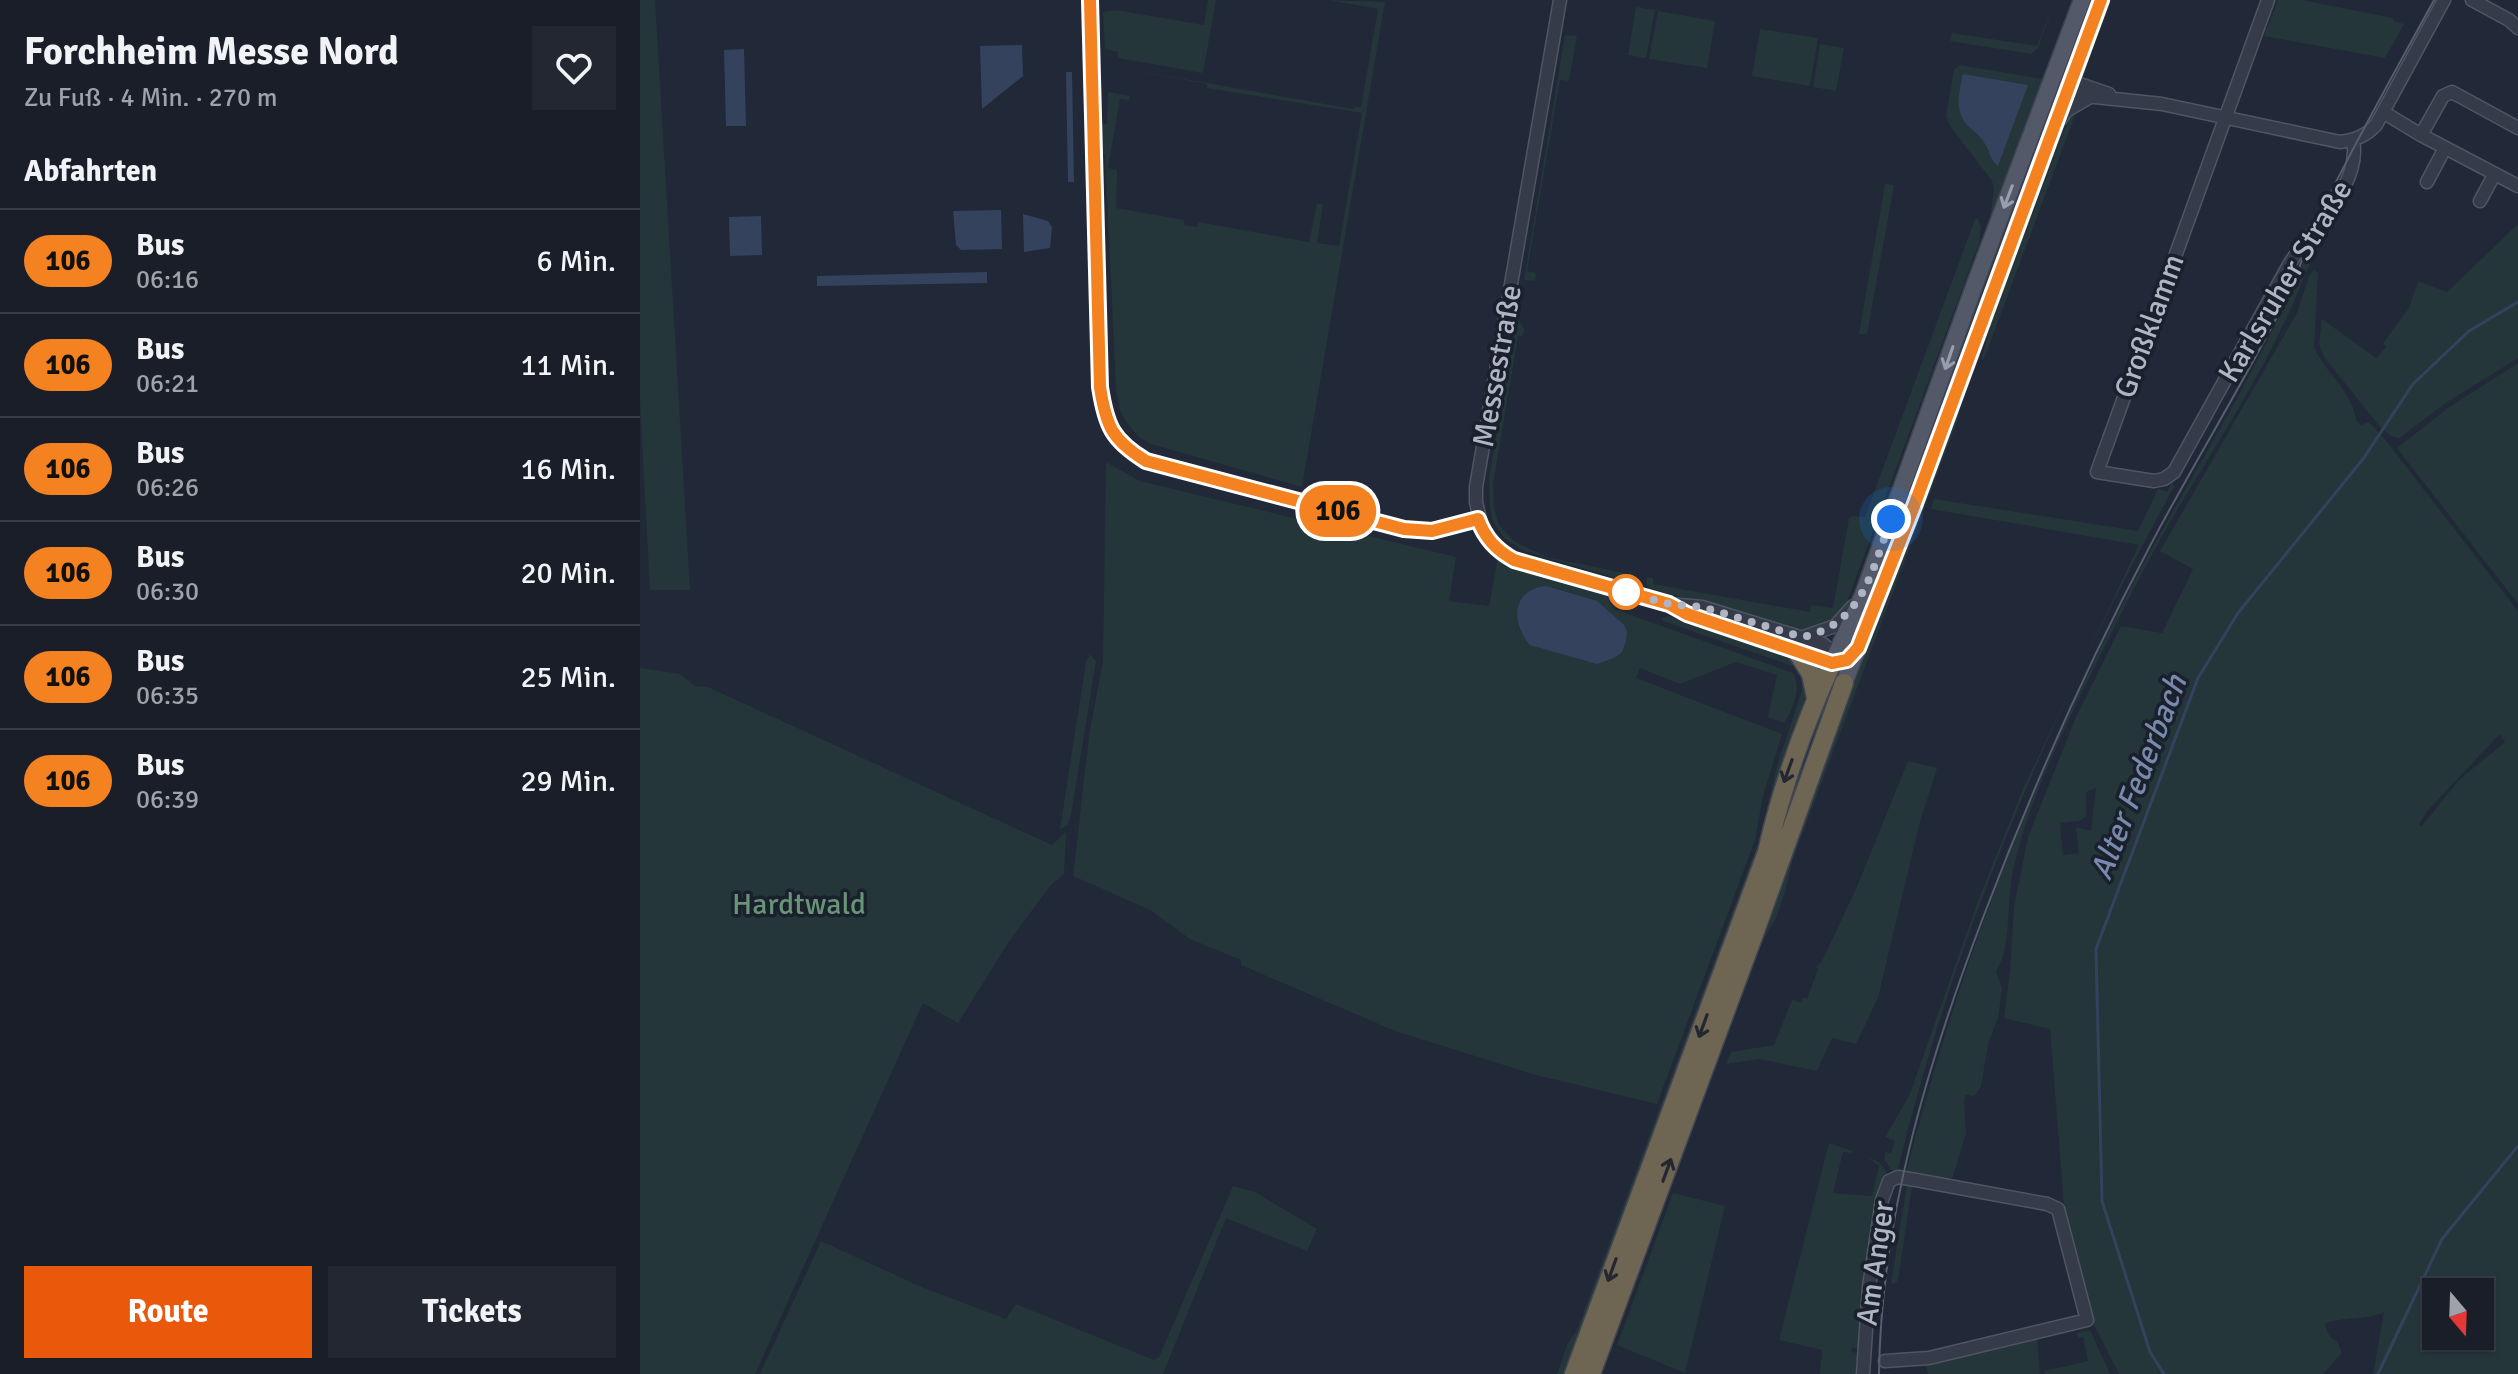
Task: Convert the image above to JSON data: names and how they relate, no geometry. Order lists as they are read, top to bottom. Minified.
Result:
{"streets":{"street":["Karlsruher Straße","Großklamm","Messestraße","Am Anger"]},"crossings":[["Karlsruher Straße","Großklamm"]],"water":["Alter Federbach"],"parks":["Hardtwald"],"lines":["bus line 106"],"north":"bottom","page":{"heading":[["Forchheim Messe Nord","Zu Fuß · 4 Min. · 270 m"],"Abfahrten"],"on_map":"106","list":[{"mark":"106","name":"Bus","note":"06:16","value":"6 Min."},{"mark":"106","name":"Bus","note":"06:21","value":"11 Min."},{"mark":"106","name":"Bus","note":"06:26","value":"16 Min."},{"mark":"106","name":"Bus","note":"06:30","value":"20 Min."},{"mark":"106","name":"Bus","note":"06:35","value":"25 Min."},{"mark":"106","name":"Bus","note":"06:39","value":"29 Min."}],"buttons":["Route","Tickets"]}}
